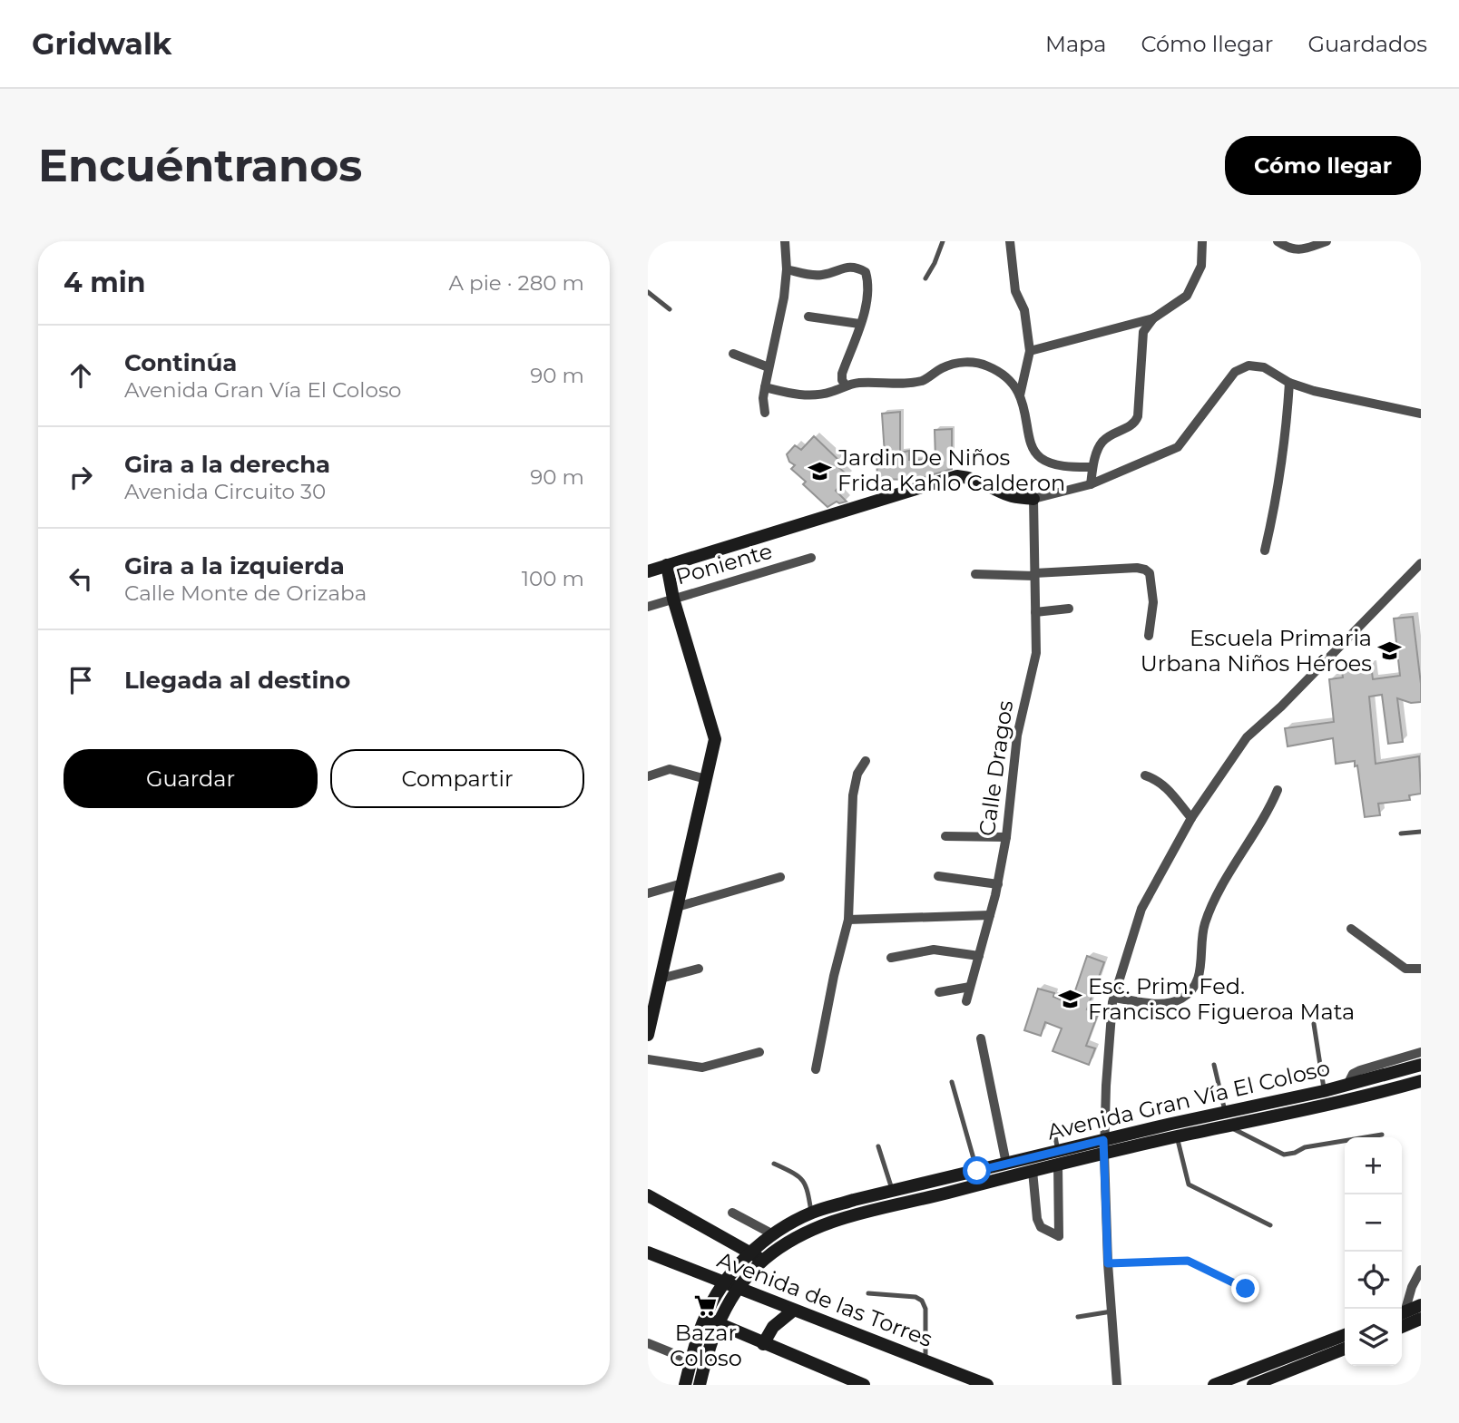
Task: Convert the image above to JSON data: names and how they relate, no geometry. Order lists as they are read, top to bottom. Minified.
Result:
{"streets":{"main road":["Avenida Gran Vía El Coloso","Avenida de las Torres"],"street":["Poniente","Calle Dragos"]},"crossings":[["Avenida Gran Vía El Coloso","Avenida de las Torres"]],"places":{"school or university":["Jardin De Niños Frida Kahlo Calderon","Escuela Primaria Urbana Niños Héroes","Esc. Prim. Fed. Francisco Figueroa Mata"],"supermarket":["Bazar Coloso"]},"page":{"header":"Gridwalk","nav":["Mapa","Cómo llegar","Guardados"],"buttons":["Cómo llegar",["Guardar","Compartir"]],"title":"Encuéntranos","heading":["4 min","A pie · 280 m"],"list":[["Continúa","Avenida Gran Vía El Coloso","90 m"],["Gira a la derecha","Avenida Circuito 30","90 m"],["Gira a la izquierda","Calle Monte de Orizaba","100 m"],"Llegada al destino"],"map_buttons":["+","−"]}}
